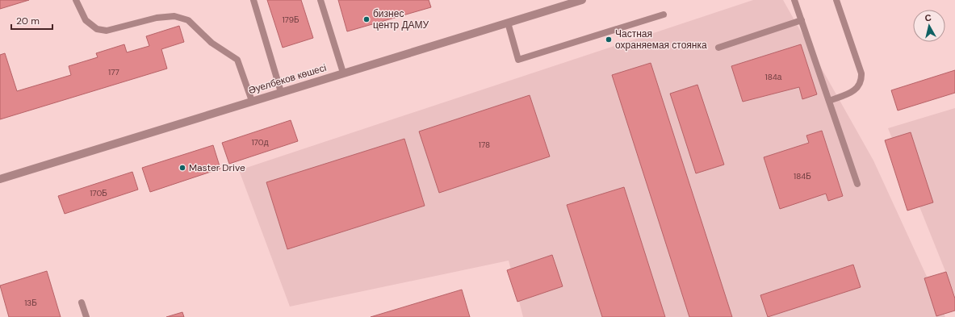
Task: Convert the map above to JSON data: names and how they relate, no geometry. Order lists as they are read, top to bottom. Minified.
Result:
{"streets":{"street":["Әуелбеков көшесі"]},"places":["бизнес центр ДАМУ","Частная охраняемая стоянка","Master Drive"],"house_numbers":["179Б","177","184а","170д","178","184Б","170Б","13Б"],"scale_bar":"20 m","north":"top"}
